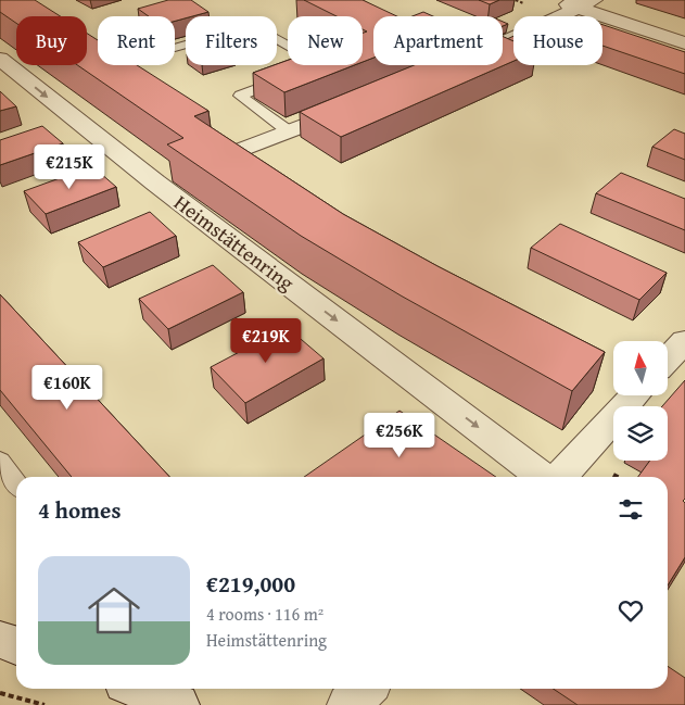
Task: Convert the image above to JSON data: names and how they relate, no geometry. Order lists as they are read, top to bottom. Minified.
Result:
{"streets":{"street":["Heimstättenring"]},"one_way":["Heimstättenring"],"north":"top","page":{"chip":["Buy","Rent","Filters","New","Apartment","House"],"price":["€215K","€219K","€160K","€256K"],"heading":"4 homes","list":[{"name":"€219,000","note":"4 rooms · 116 m² · Heimstättenring"}]}}
